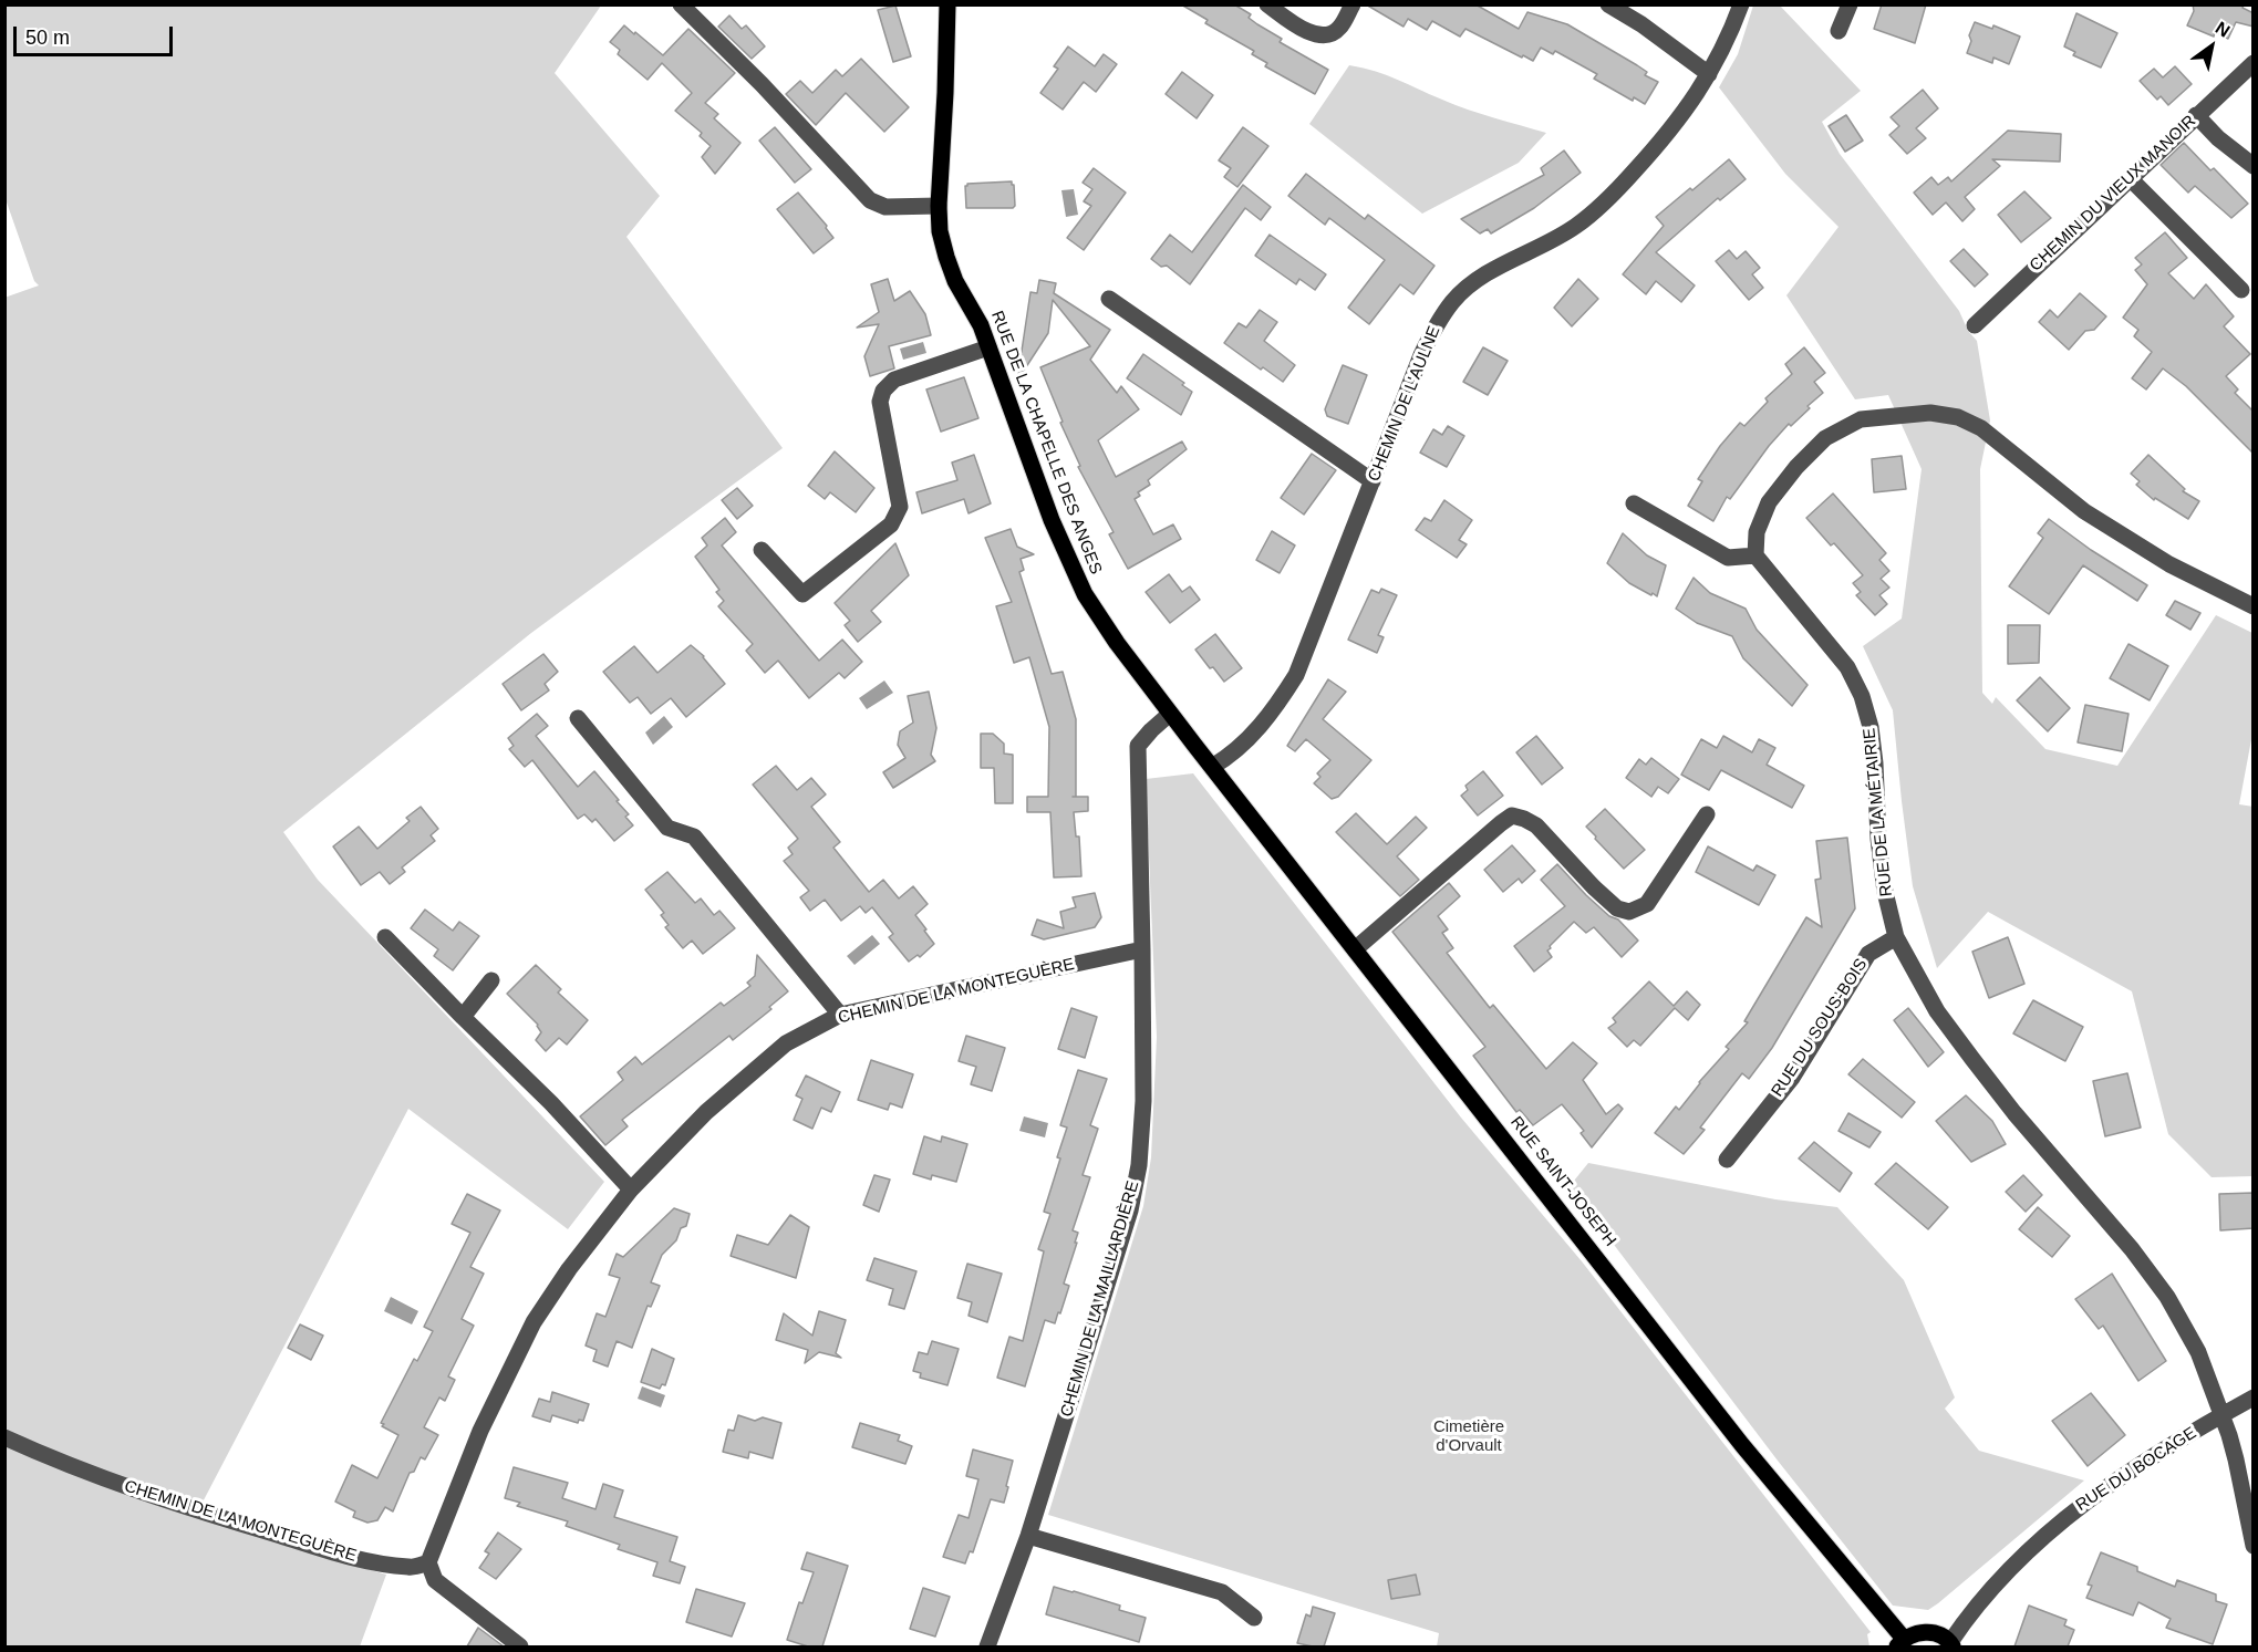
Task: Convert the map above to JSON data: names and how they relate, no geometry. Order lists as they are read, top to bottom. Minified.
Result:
{"streets":{"main road":["RUE DE LA CHAPELLE DES ANGES","RUE SAINT-JOSEPH"],"street":["CHEMIN DU VIEUX MANOIR","CHEMIN DE L'AULNE","RUE DE LA MÉTAIRIE","CHEMIN DE LA MONTEGUÈRE","RUE DU SOUS-BOIS","CHEMIN DE LA MAILLARDIÈRE","RUE DU BOCAGE"]},"crossings":[["CHEMIN DE L'AULNE","RUE SAINT-JOSEPH"],["RUE DE LA CHAPELLE DES ANGES","RUE SAINT-JOSEPH"],["RUE DE LA CHAPELLE DES ANGES","CHEMIN DE LA MAILLARDIÈRE"],["RUE DE LA MÉTAIRIE","RUE DU SOUS-BOIS"],["RUE DE LA MÉTAIRIE","RUE DU BOCAGE"],["CHEMIN DE LA MONTEGUÈRE","CHEMIN DE LA MAILLARDIÈRE"]],"parks":["Cimetière d'Orvault"],"scale_bar":"50 m","north":"top right"}
